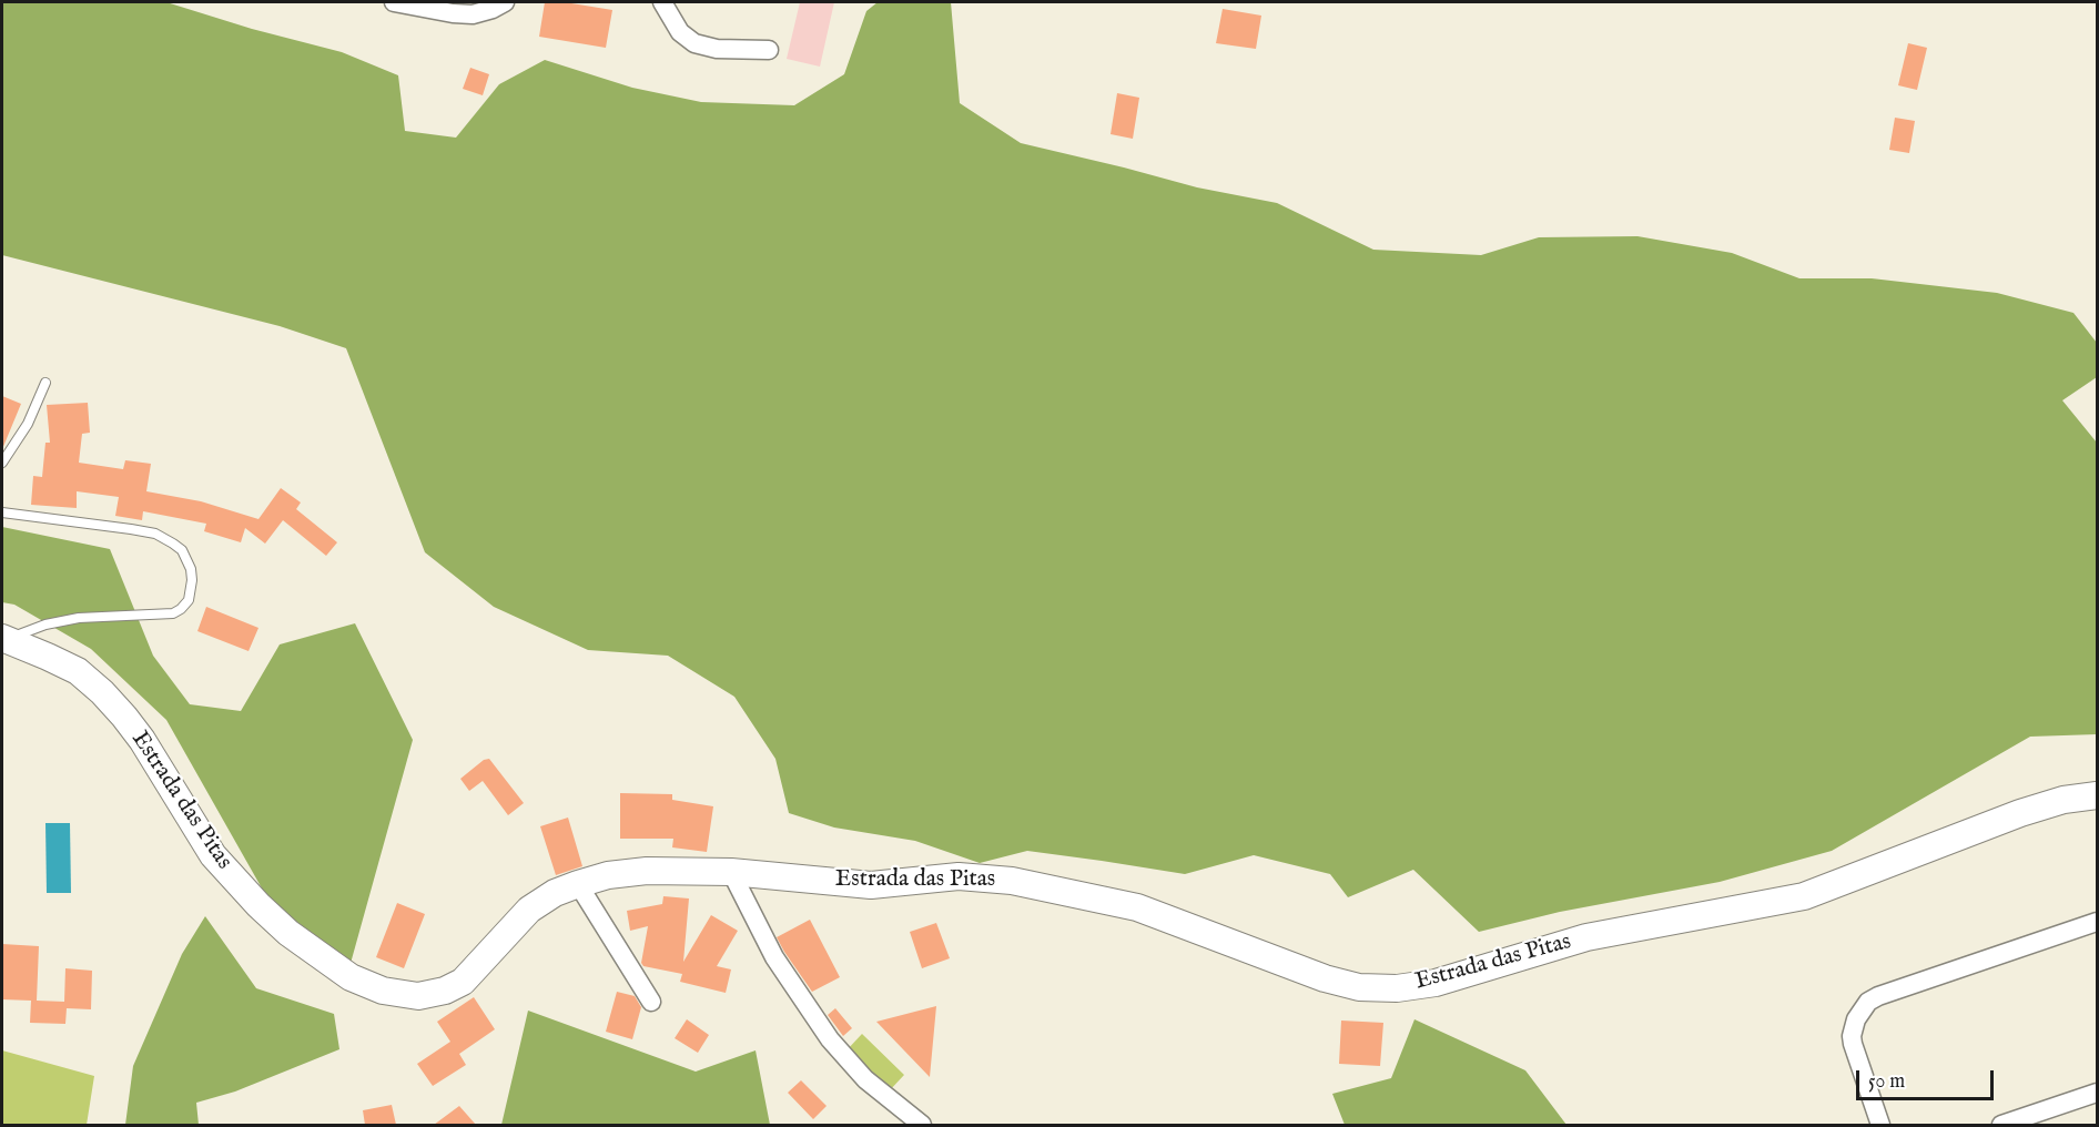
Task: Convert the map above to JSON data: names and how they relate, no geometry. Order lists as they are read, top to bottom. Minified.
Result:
{"streets":{"street":["Estrada das Pitas"]},"scale_bar":"50 m"}
